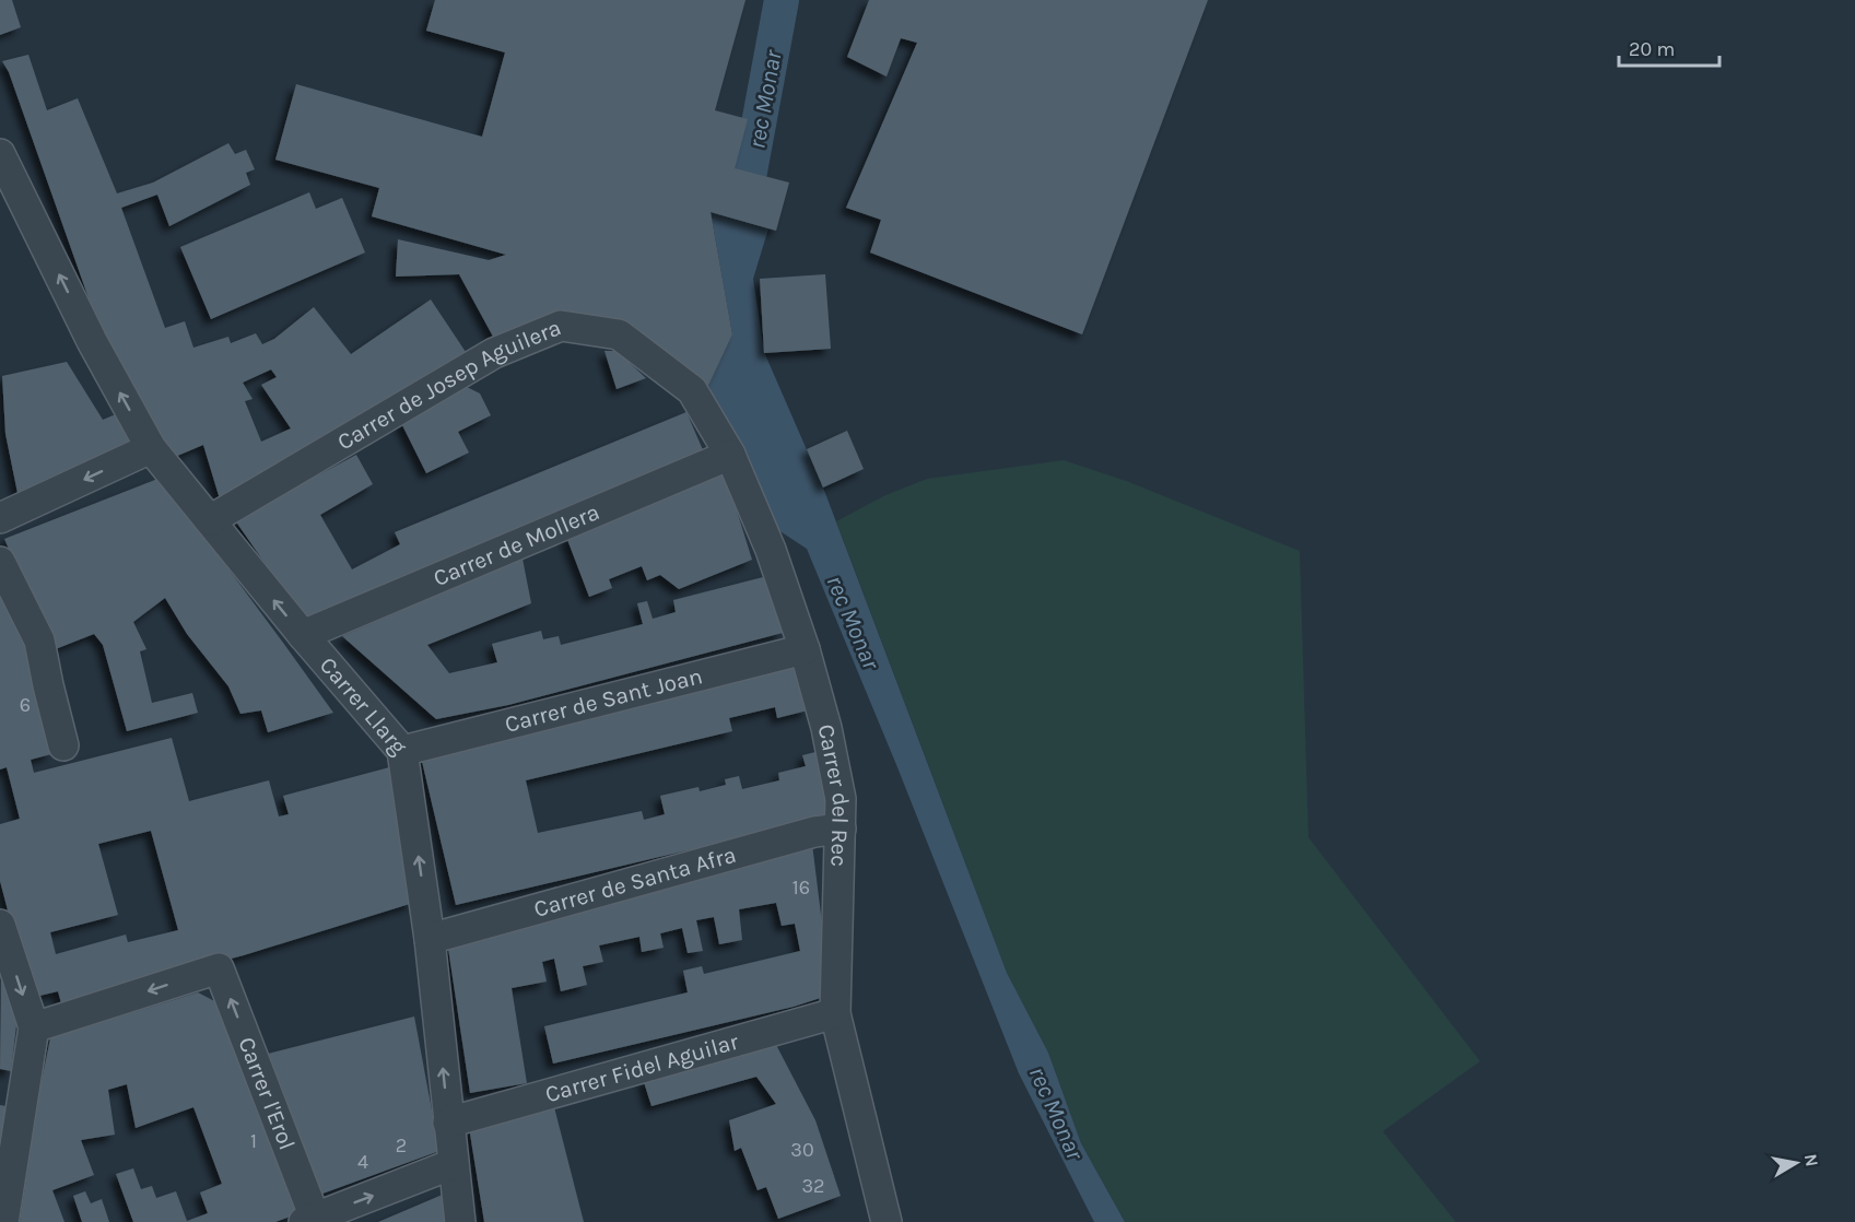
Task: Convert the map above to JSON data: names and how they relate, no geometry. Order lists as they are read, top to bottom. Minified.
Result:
{"streets":{"street":["Carrer de Josep Aguilera","Carrer de Mollera","Carrer de Sant Joan","Carrer Llarg","Carrer del Rec","Carrer de Santa Afra","Carrer Fidel Aguilar","Carrer l'Erol"]},"crossings":[["Carrer de Josep Aguilera","Carrer Llarg"],["Carrer de Josep Aguilera","Carrer del Rec"],["Carrer de Mollera","Carrer Llarg"],["Carrer de Mollera","Carrer del Rec"],["Carrer de Sant Joan","Carrer Llarg"],["Carrer de Sant Joan","Carrer del Rec"],["Carrer Llarg","Carrer de Santa Afra"],["Carrer Llarg","Carrer Fidel Aguilar"],["Carrer del Rec","Carrer de Santa Afra"],["Carrer del Rec","Carrer Fidel Aguilar"]],"one_way":["Carrer Llarg"],"water":["rec Monar"],"house_numbers":["6","16","1","2","30","4","32"],"scale_bar":"20 m","north":"right"}
